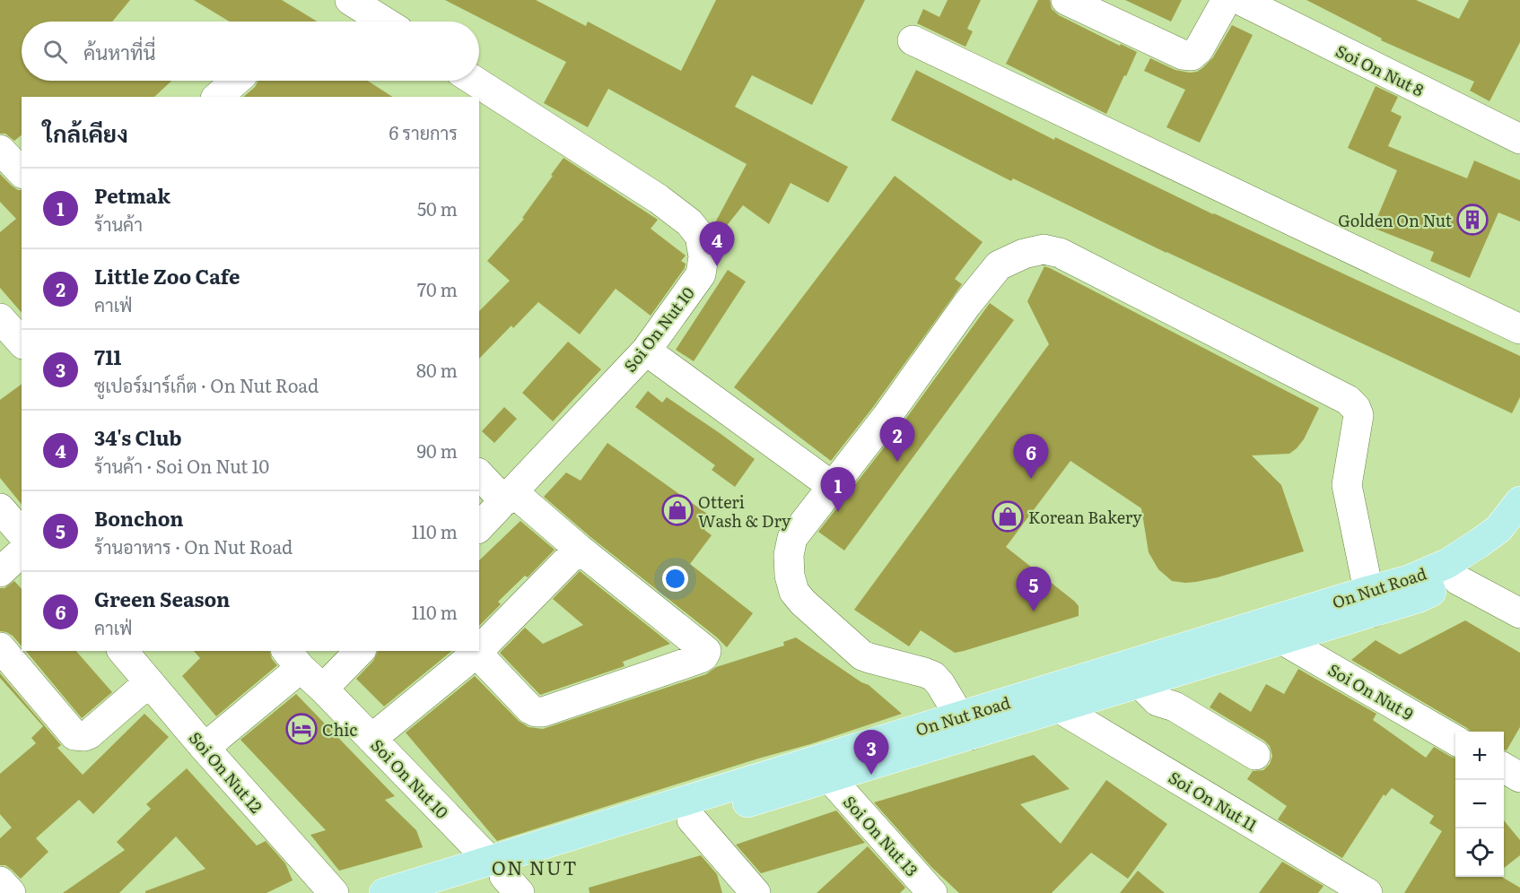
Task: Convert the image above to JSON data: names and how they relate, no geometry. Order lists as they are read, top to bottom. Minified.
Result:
{"streets":{"main road":["On Nut Road"],"street":["Soi On Nut 8","Soi On Nut 10","Soi On Nut 9","Soi On Nut 12","Soi On Nut 11","Soi On Nut 13"]},"crossings":[["Soi On Nut 10","On Nut Road"],["On Nut Road","Soi On Nut 9"],["On Nut Road","Soi On Nut 11"],["On Nut Road","Soi On Nut 13"]],"districts":["ON NUT"],"places":{"building":["Golden On Nut"],"shop":["Otteri Wash & Dry","Korean Bakery"],"hotel":["Chic"]},"page":{"search":"ค้นหาที่นี่","heading":["ใกล้เคียง","6 รายการ"],"list":[{"mark":"1","name":"Petmak","note":"ร้านค้า","value":"50 m"},{"mark":"2","name":"Little Zoo Cafe","note":"คาเฟ่","value":"70 m"},{"mark":"3","name":"711","note":"ซูเปอร์มาร์เก็ต · On Nut Road","value":"80 m"},{"mark":"4","name":"34's Club","note":"ร้านค้า · Soi On Nut 10","value":"90 m"},{"mark":"5","name":"Bonchon","note":"ร้านอาหาร · On Nut Road","value":"110 m"},{"mark":"6","name":"Green Season","note":"คาเฟ่","value":"110 m"}],"pins":["4","2","6","1","5","3"],"map_buttons":["+","−"]}}
